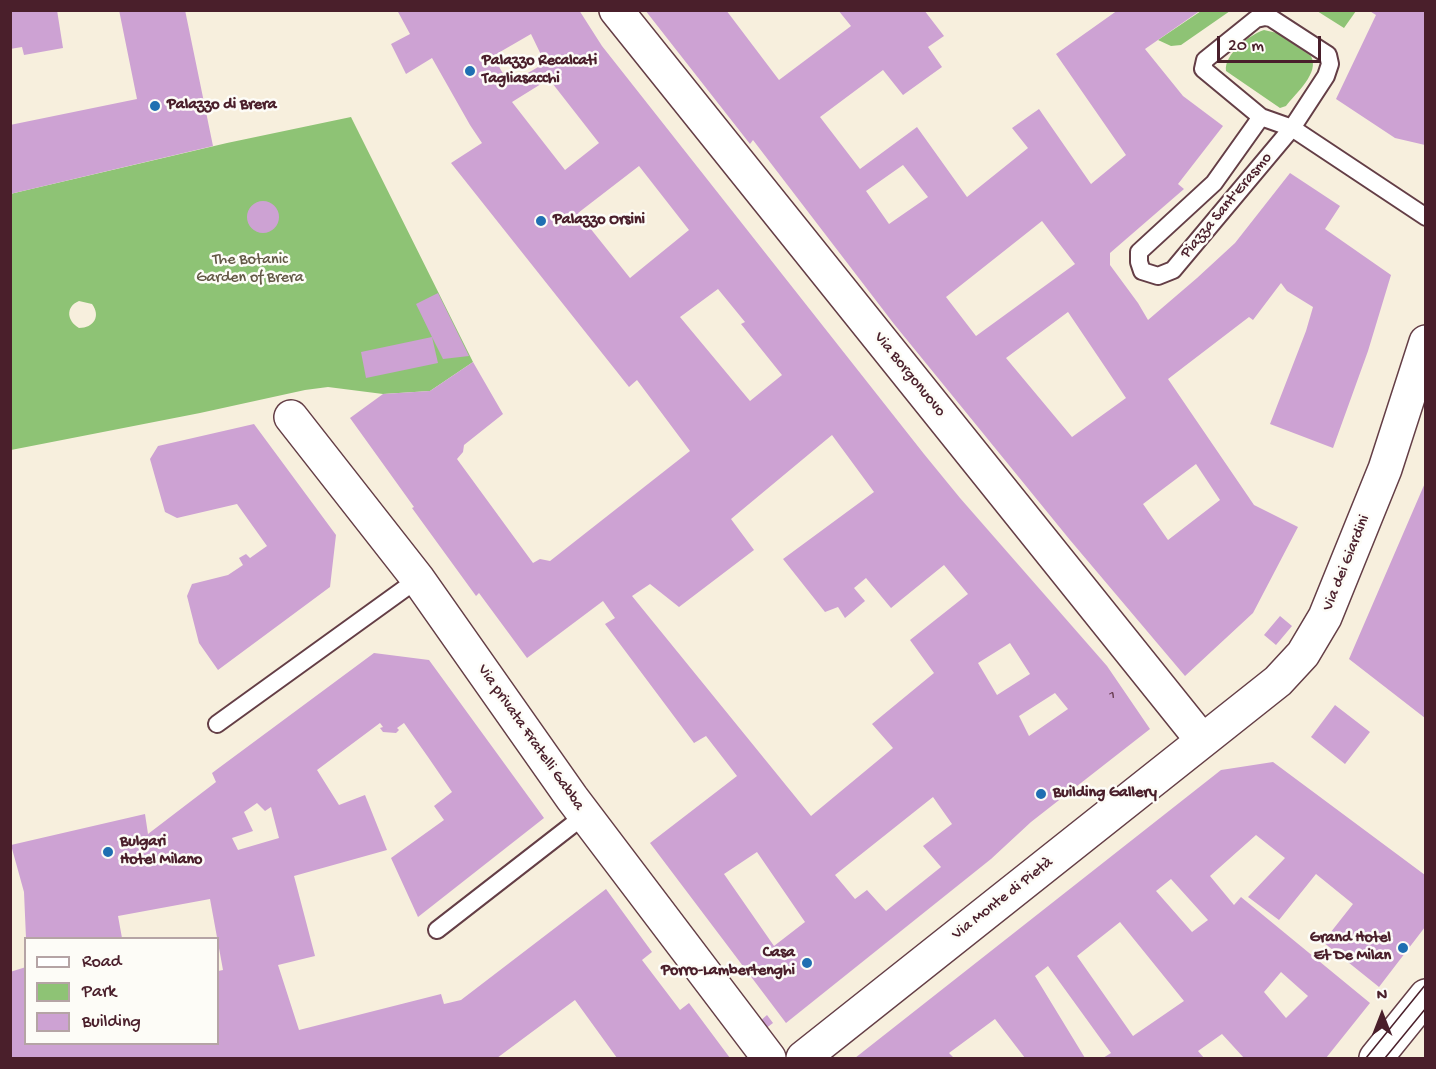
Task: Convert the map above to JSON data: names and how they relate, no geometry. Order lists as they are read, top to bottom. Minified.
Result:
{"streets":{"street":["Via Borgonuovo","Via dei Giardini","Via privata Fratelli Gabba","Via Monte di Pietà"],"lane":["Piazza Sant'Erasmo"]},"crossings":[["Via Borgonuovo","Via dei Giardini"],["Via Borgonuovo","Via Monte di Pietà"],["Via dei Giardini","Via Monte di Pietà"]],"parks":["The Botanic Garden of Brera"],"places":["Palazzo Recalcati Tagliasacchi","Palazzo di Brera","Palazzo Orsini","Building Gallery","Bulgari Hotel Milano","Grand Hotel Et De Milan","Casa Porro-Lambertenghi"],"house_numbers":["1"],"legend":["Road","Park","Building"],"scale_bar":"20 m","north":"top"}
